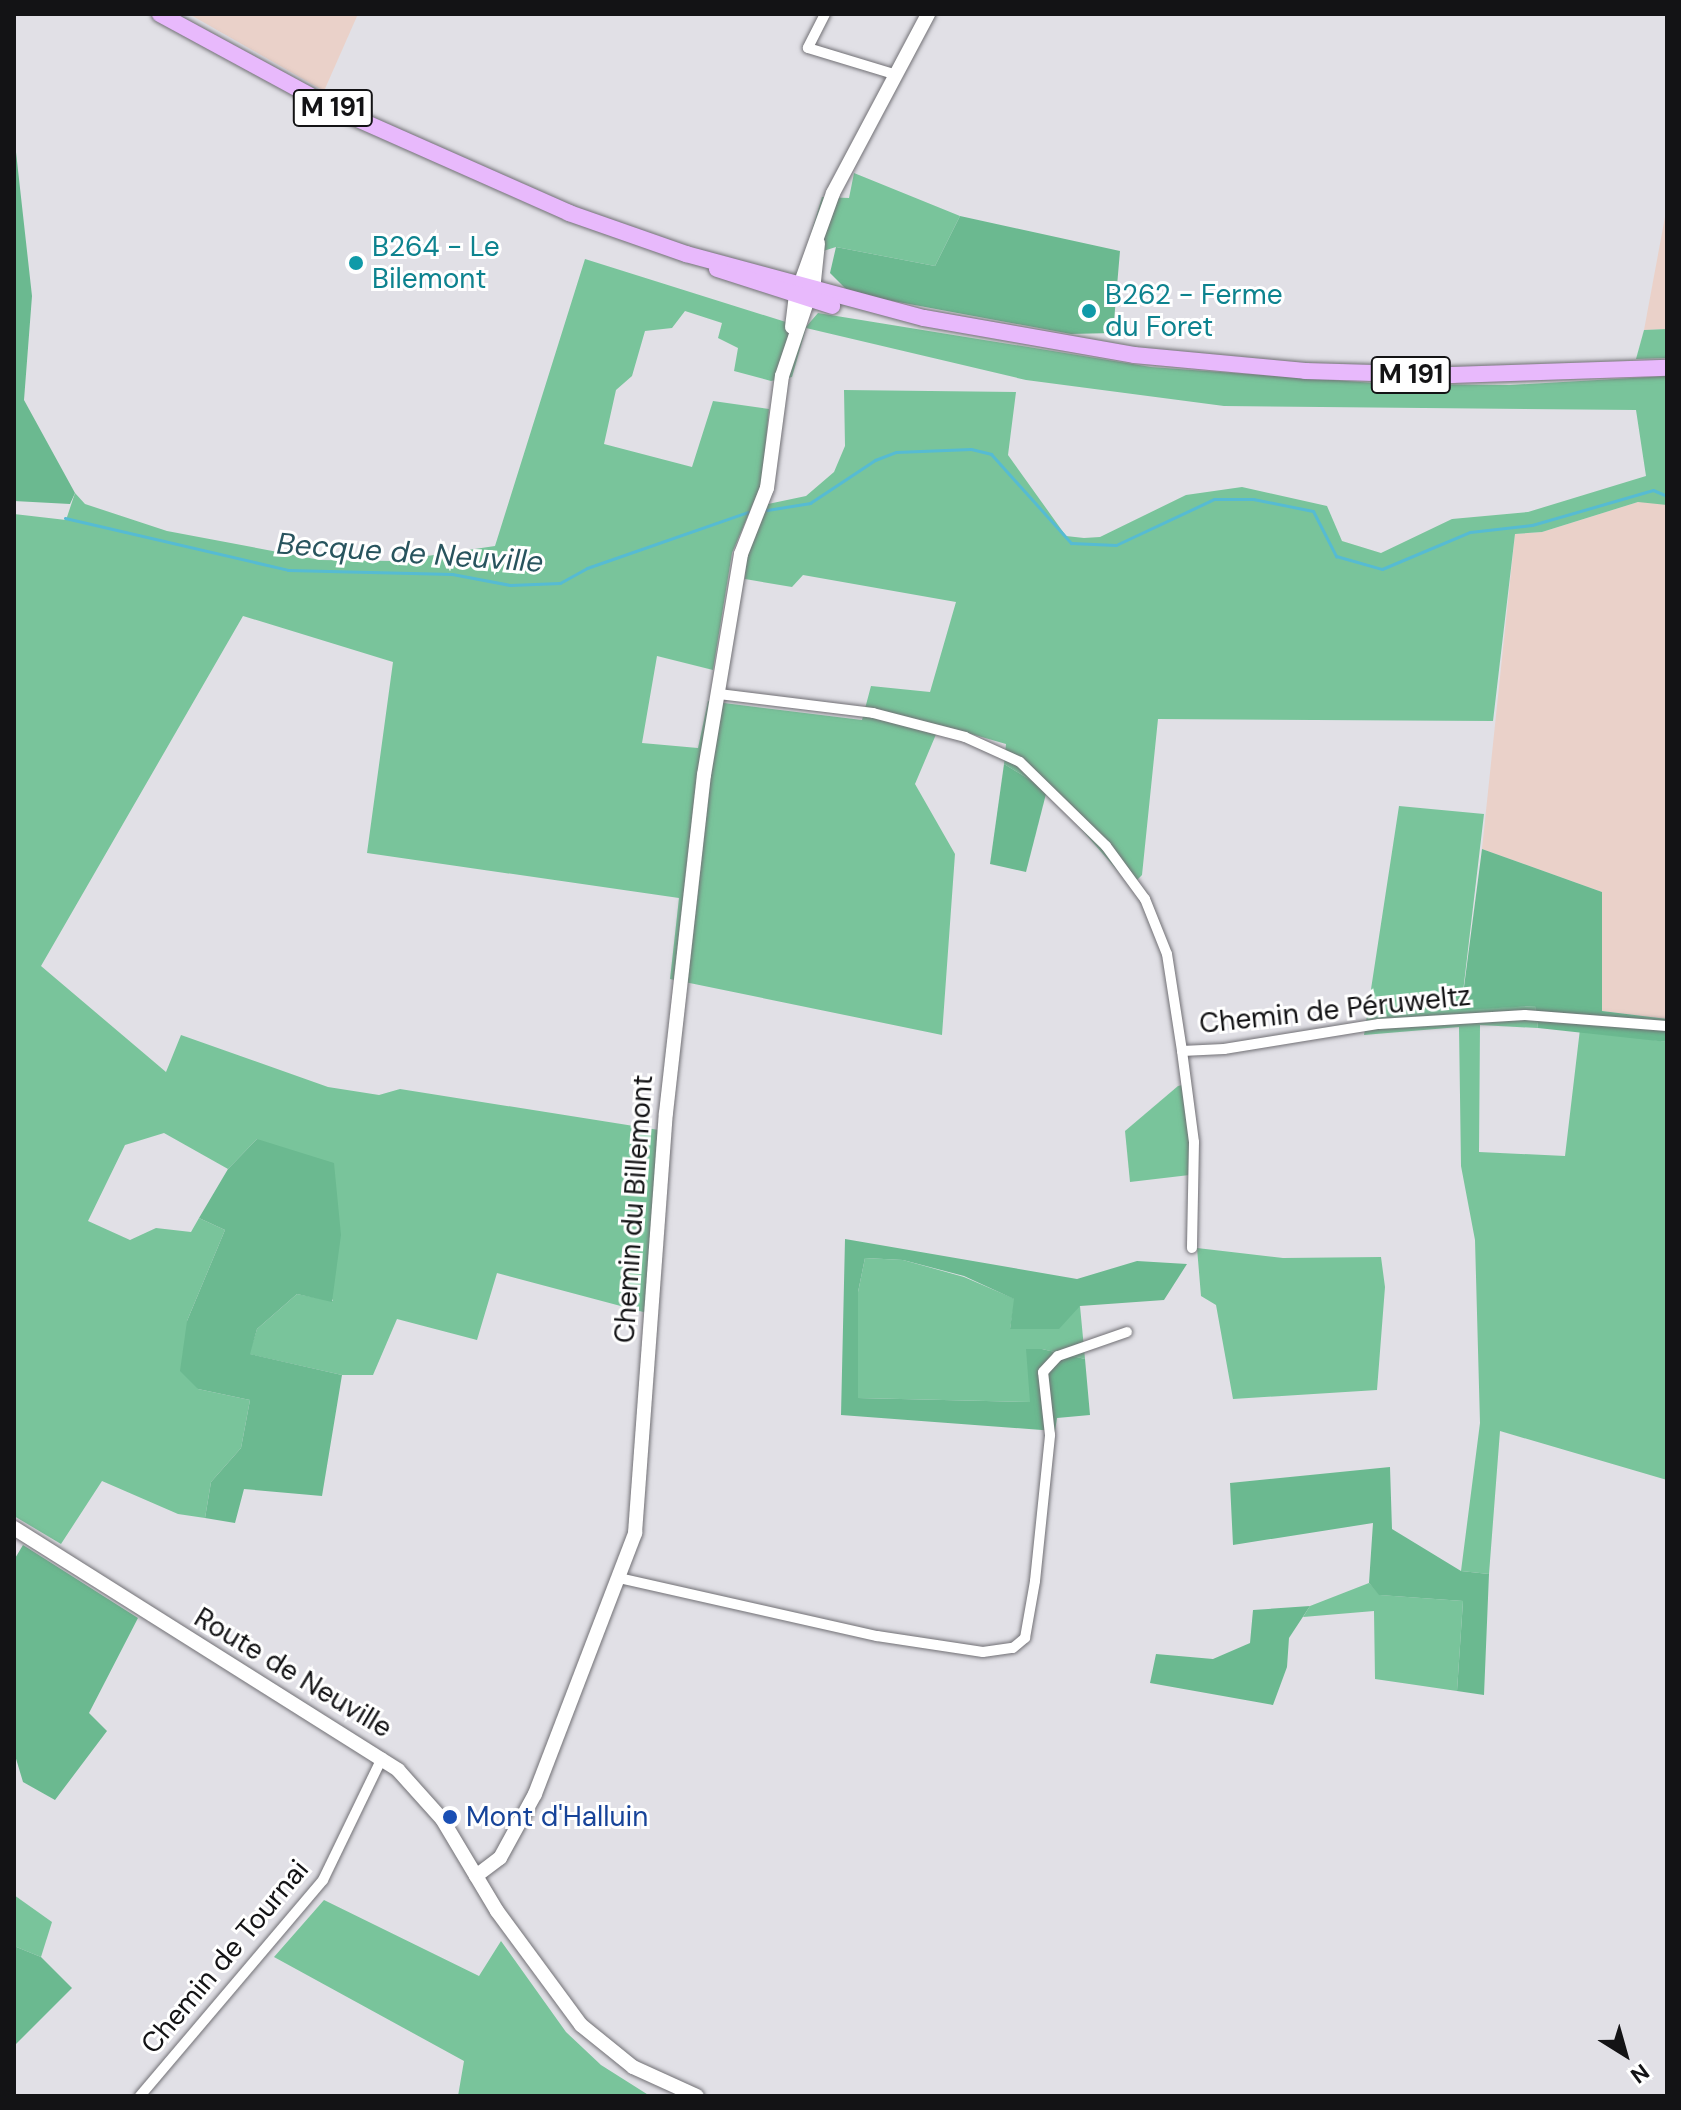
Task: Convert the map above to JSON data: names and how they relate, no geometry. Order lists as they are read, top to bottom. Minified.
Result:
{"streets":{"main road":["M 191"],"street":["Chemin de Péruweltz","Chemin du Billemont","Route de Neuville","Chemin de Tournai"]},"crossings":[["M 191","Chemin du Billemont"],["Chemin de Péruweltz","Chemin du Billemont"],["Chemin du Billemont","Route de Neuville"],["Route de Neuville","Chemin de Tournai"]],"water":["Becque de Neuville"],"places":["B264 - Le Bilemont","B262 - Ferme du Foret","Mont d'Halluin"],"north":"bottom right"}
